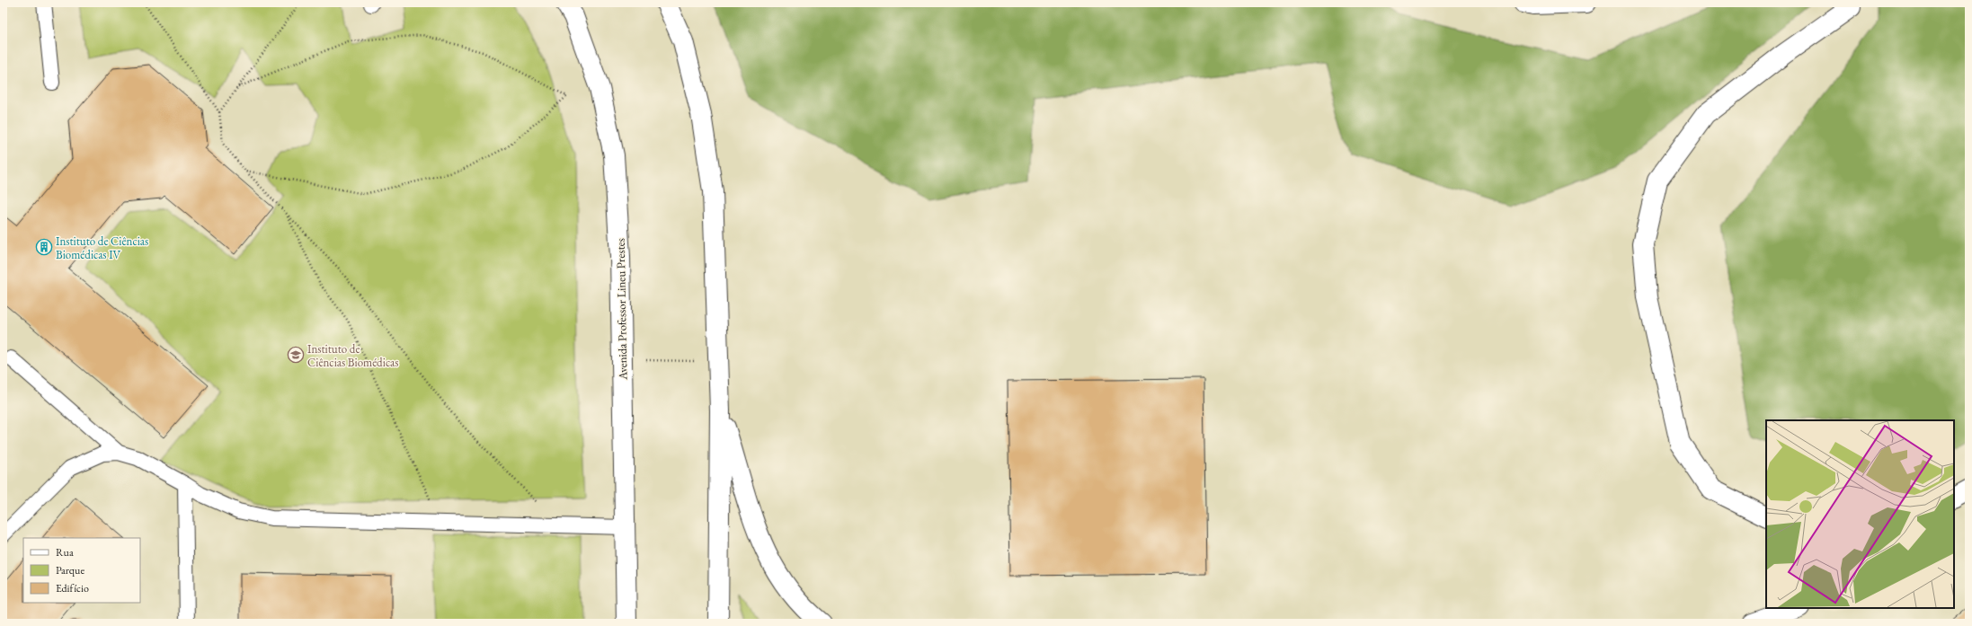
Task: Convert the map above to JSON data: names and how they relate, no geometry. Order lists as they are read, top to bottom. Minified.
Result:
{"streets":{"main road":["Avenida Professor Lineu Prestes"]},"places":{"building":["Instituto de Ciências Biomédicas IV"],"school or university":["Instituto de Ciências Biomédicas"]},"legend":["Rua","Parque","Edifício"]}
